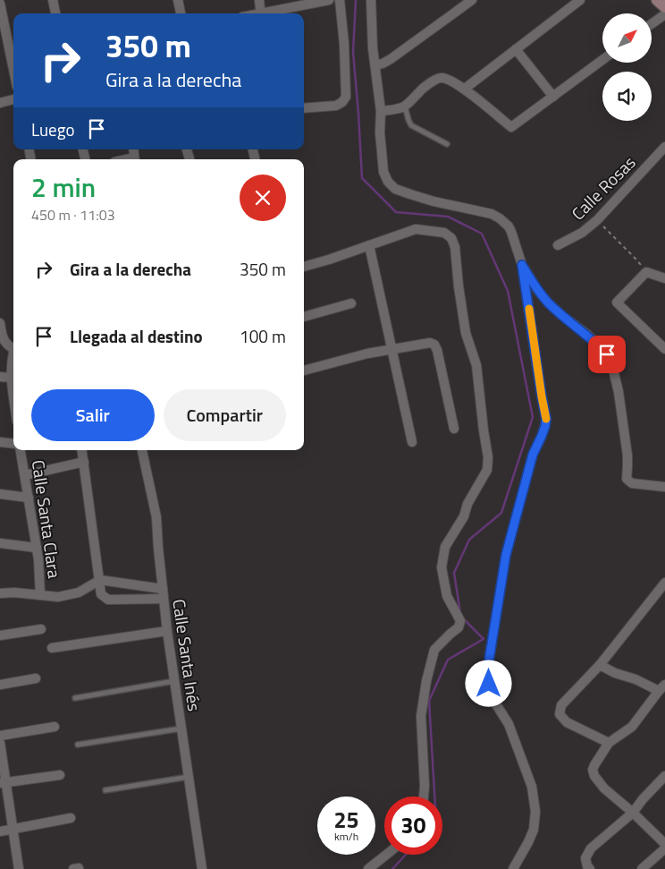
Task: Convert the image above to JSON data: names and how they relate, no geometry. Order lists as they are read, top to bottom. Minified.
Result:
{"streets":{"street":["Calle Rosas","Calle Santa Clara","Calle Santa Inés"]},"north":"top right","page":{"turn":["350 m","Gira a la derecha"],"then":"Luego","heading":["2 min","450 m · 11:03"],"list":[{"name":"Gira a la derecha","value":"350 m"},{"name":"Llegada al destino","value":"100 m"}],"buttons":["Salir","Compartir"],"speed":"25 km/h","limit":"30"}}
